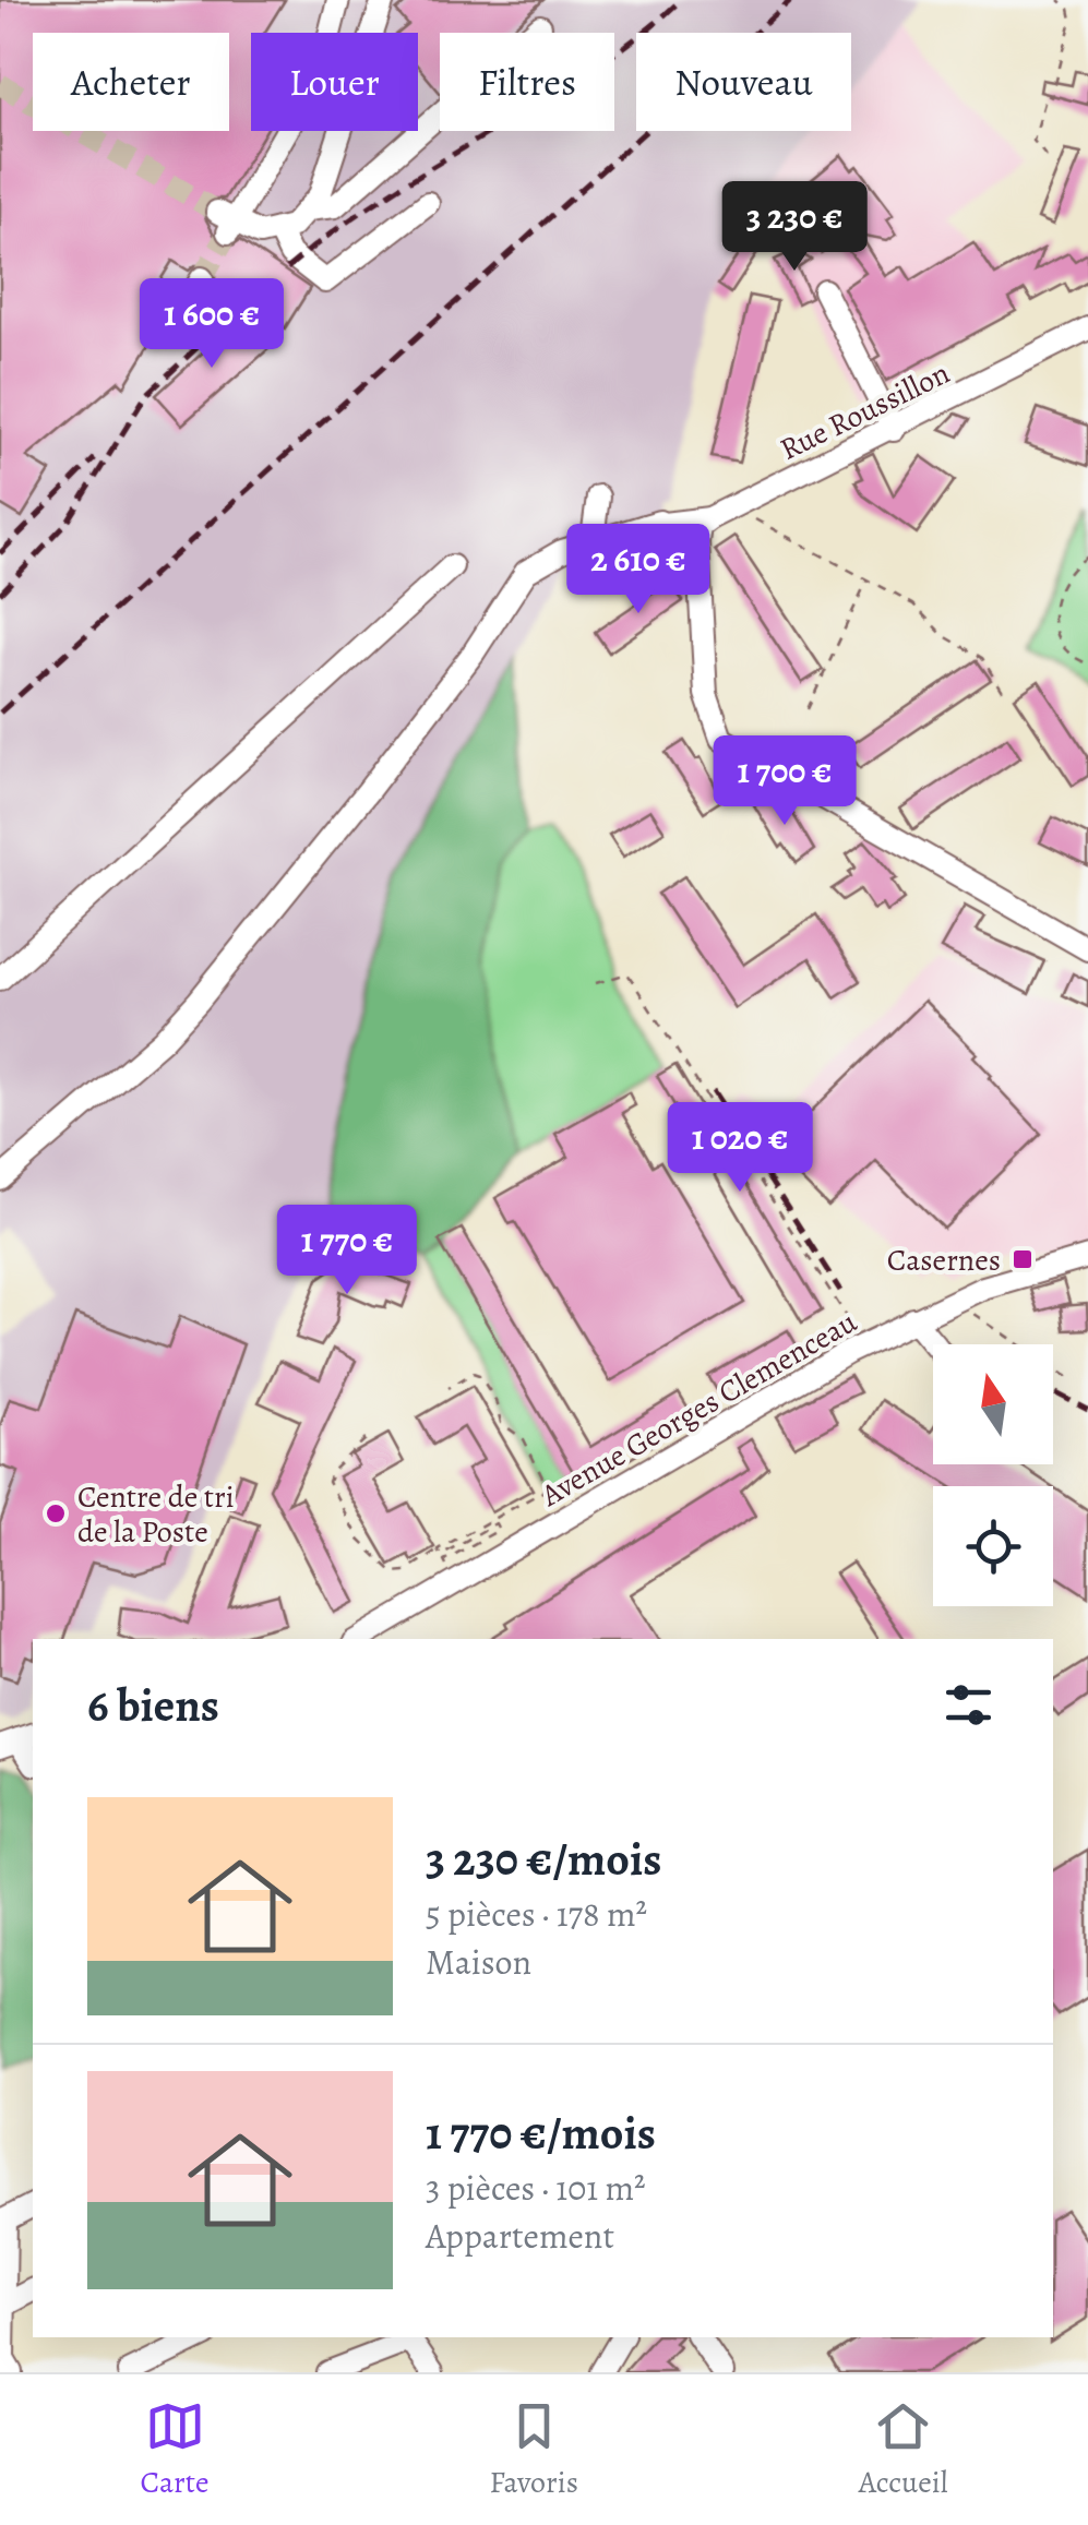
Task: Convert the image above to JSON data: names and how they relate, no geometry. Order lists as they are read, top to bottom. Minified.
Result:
{"streets":{"street":["Rue Roussillon","Avenue Georges Clemenceau"]},"places":{"transit":["Casernes"],"other":["Centre de tri de la Poste"]},"north":"top","page":{"chip":["Acheter","Louer","Filtres","Nouveau"],"price":["3 230 €","1 600 €","2 610 €","1 700 €","1 020 €","1 770 €"],"heading":"6 biens","list":[{"name":"3 230 €/mois","note":"5 pièces · 178 m² · Maison"},{"name":"1 770 €/mois","note":"3 pièces · 101 m² · Appartement"}],"tabs":["Carte","Favoris","Accueil"]}}
